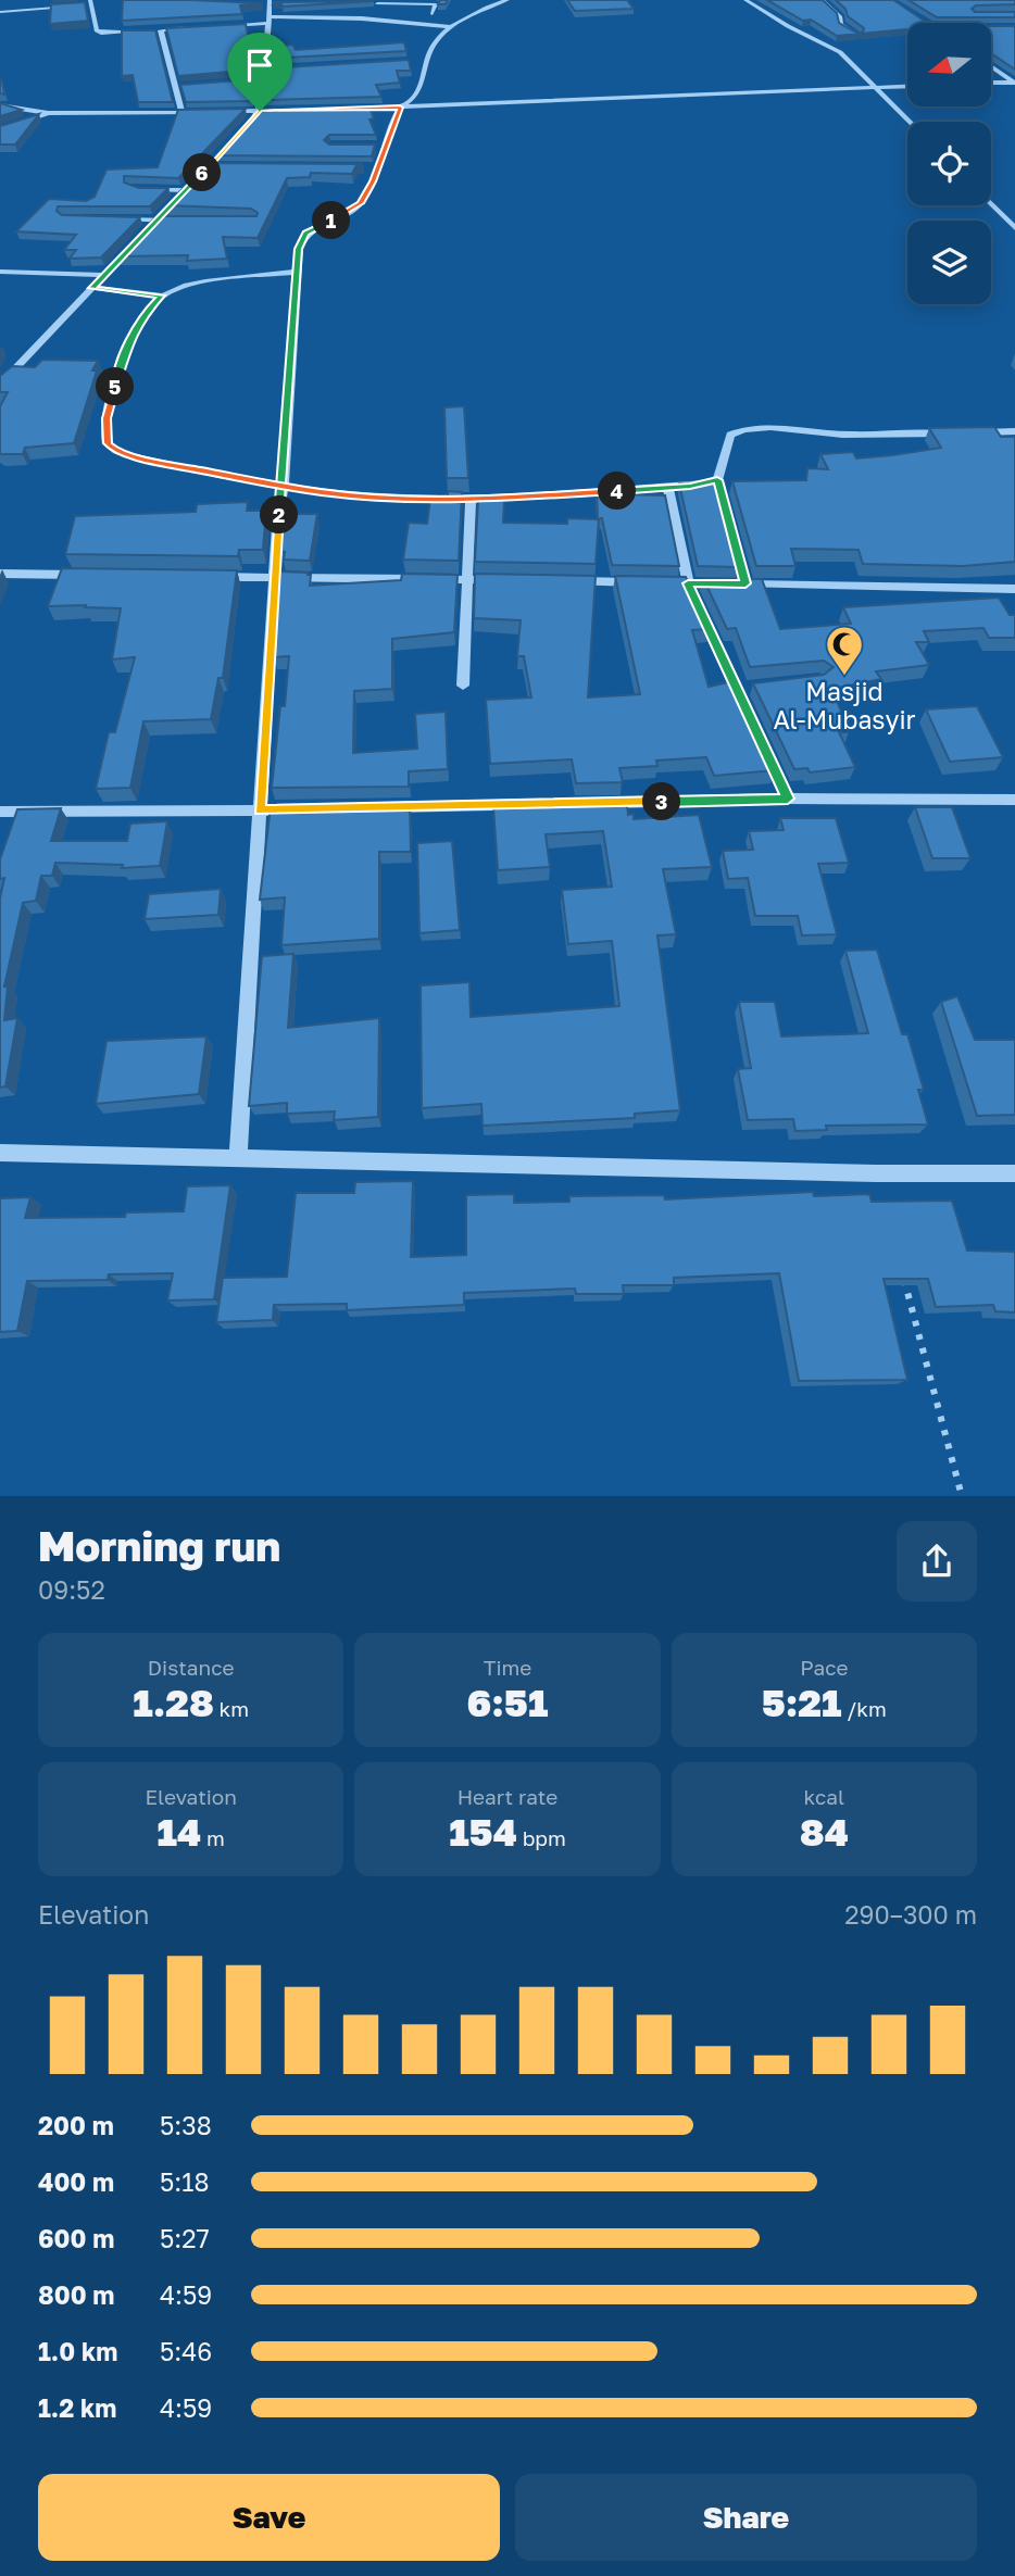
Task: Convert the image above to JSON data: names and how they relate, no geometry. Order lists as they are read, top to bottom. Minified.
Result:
{"places":{"mosque":["Masjid Al-Mubasyir"]},"north":"left","page":{"pins":["6","1","5","4","2","3"],"heading":["Morning run","09:52"],"stats":[["Distance","1.28 km"],["Time","6:51"],["Pace","5:21 /km"],["Elevation","14 m"],["Heart rate","154 bpm"],["kcal","84"]],"chart":["Elevation","290–300 m"],"list":[{"name":"200 m","note":"5:38"},{"name":"400 m","note":"5:18"},{"name":"600 m","note":"5:27"},{"name":"800 m","note":"4:59"},{"name":"1.0 km","note":"5:46"},{"name":"1.2 km","note":"4:59"}],"buttons":["Save","Share"]}}
